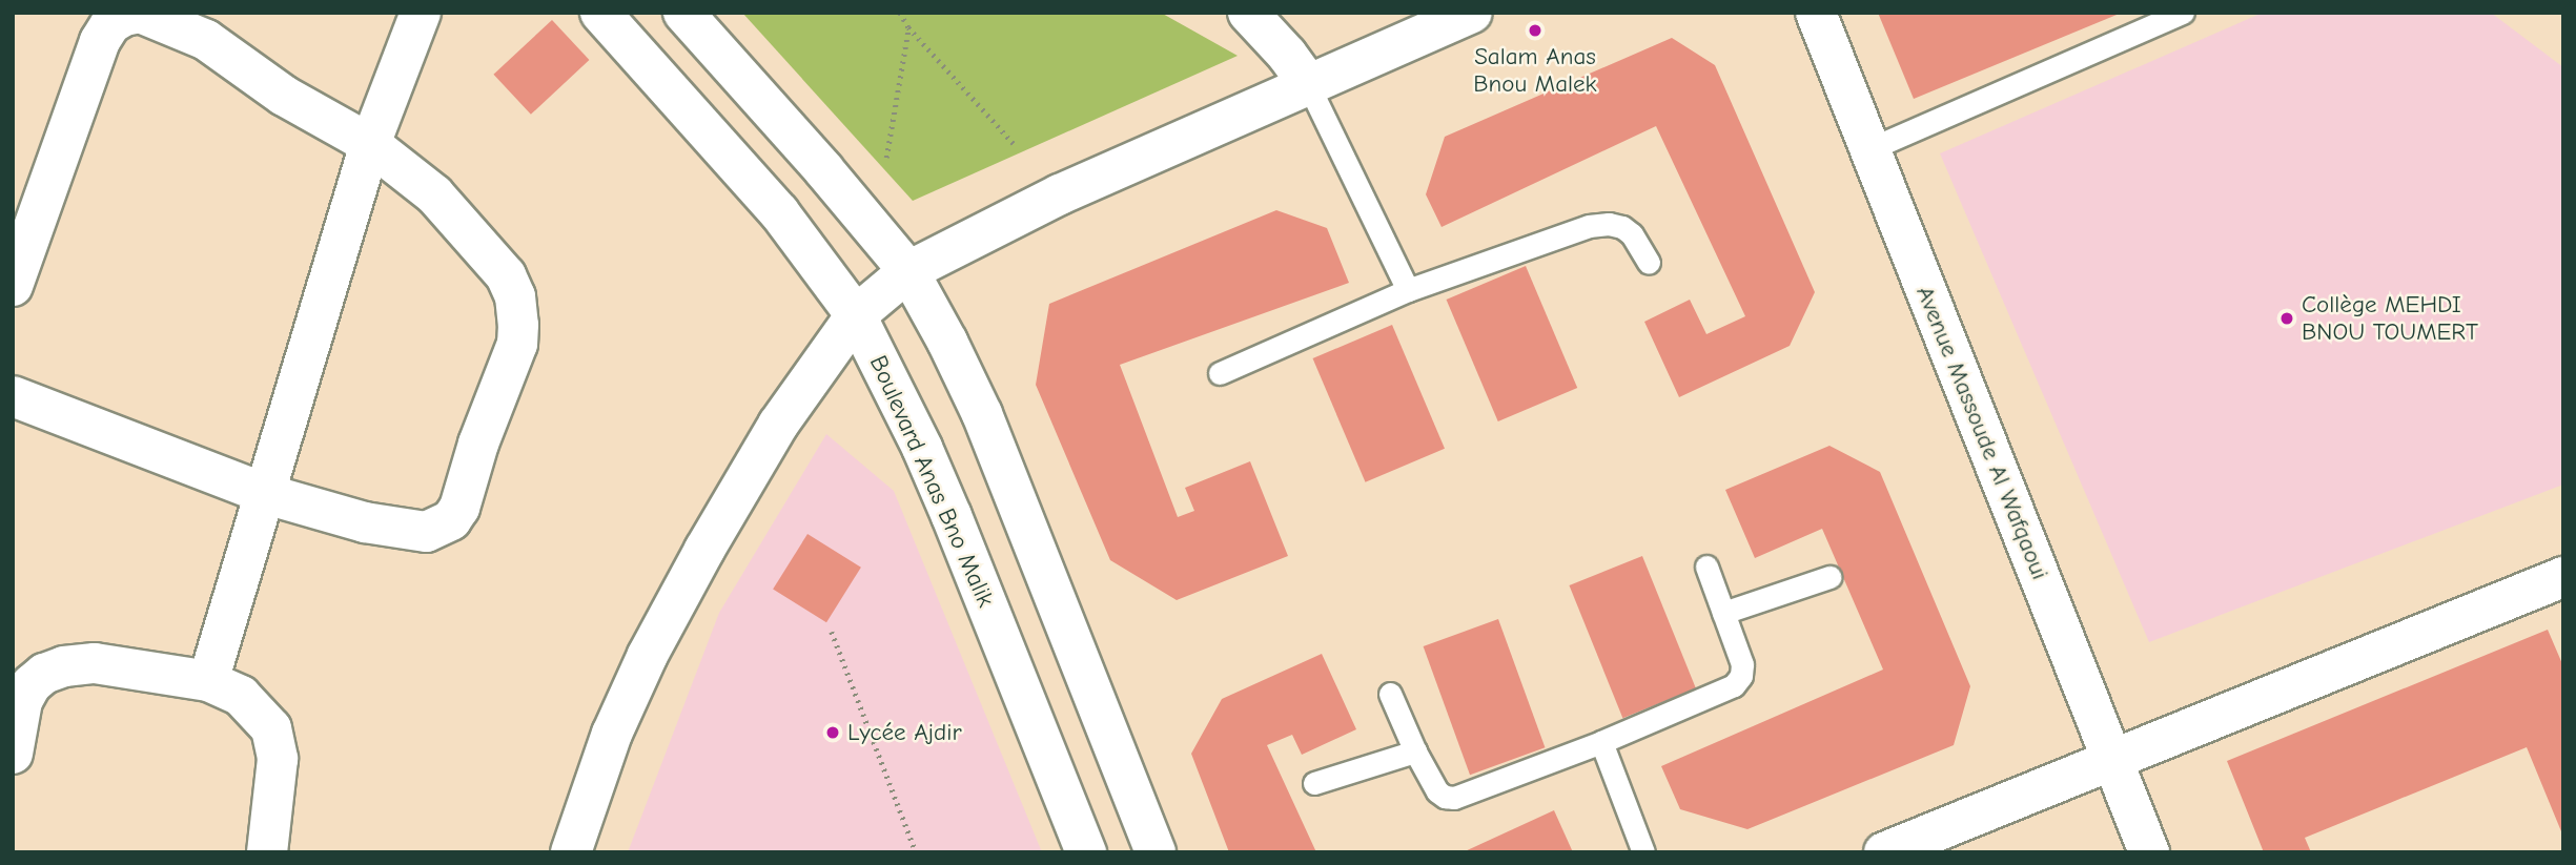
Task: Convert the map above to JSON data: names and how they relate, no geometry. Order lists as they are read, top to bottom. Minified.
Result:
{"streets":{"street":["Avenue Massoude Al Wafqaoui","Boulevard Anas Bno Malik"]},"places":["Salam Anas Bnou Malek","Collège MEHDI BNOU TOUMERT","Lycée Ajdir"]}
